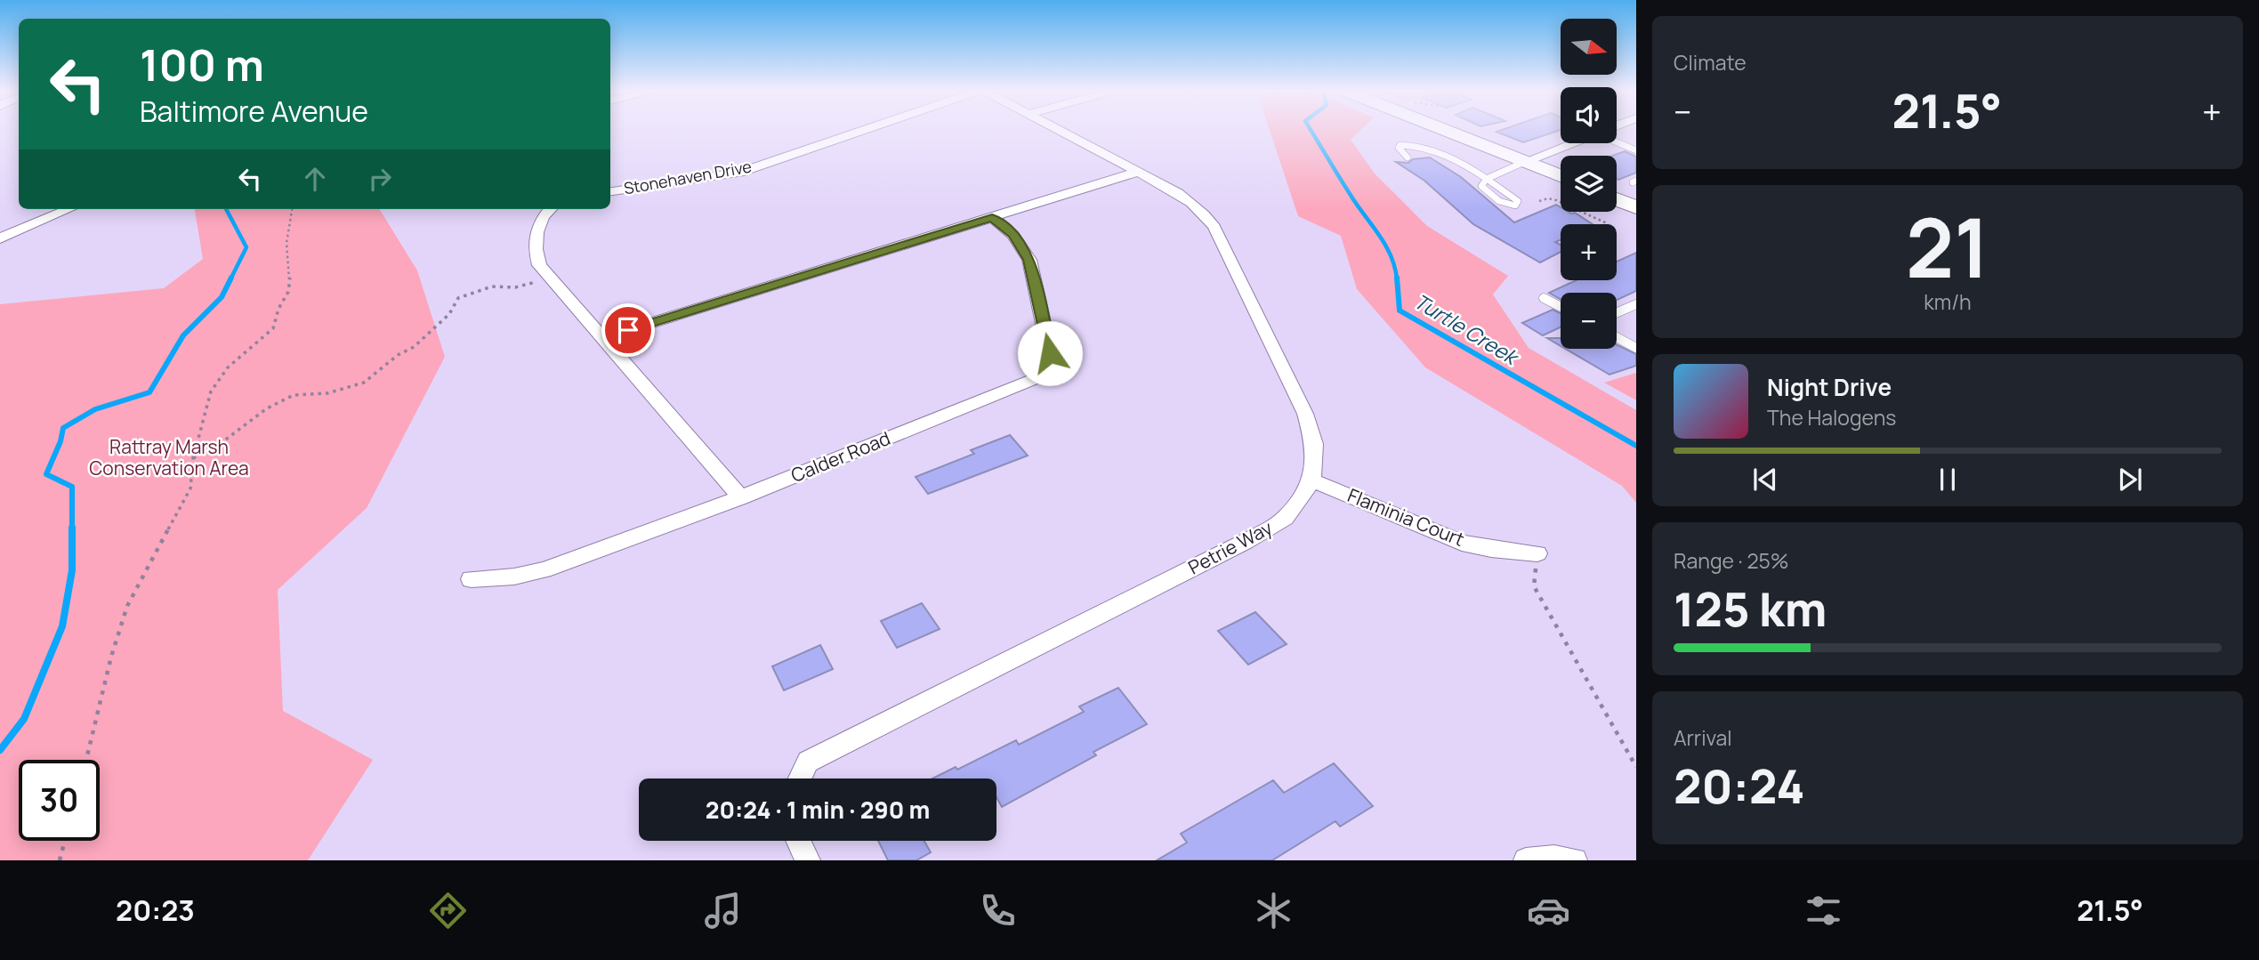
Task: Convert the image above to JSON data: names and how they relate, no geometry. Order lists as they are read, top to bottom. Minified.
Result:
{"streets":{"street":["Stonehaven Drive","Calder Road","Flaminia Court","Petrie Way"]},"crossings":[["Flaminia Court","Petrie Way"]],"water":["Turtle Creek"],"parks":["Rattray Marsh Conservation Area"],"north":"right","page":{"tile":["Climate",["21","km/h"],["Range · 25%","125 km"],["Arrival","20:24"]],"map_buttons":["+","−"],"turn":["100 m","Baltimore Avenue"],"heat":["−","21.5°","+"],"song":["Night Drive","The Halogens"],"limit":"30","trip":"20:24 · 1 min · 290 m","tabs":["20:23","21.5°"]}}
